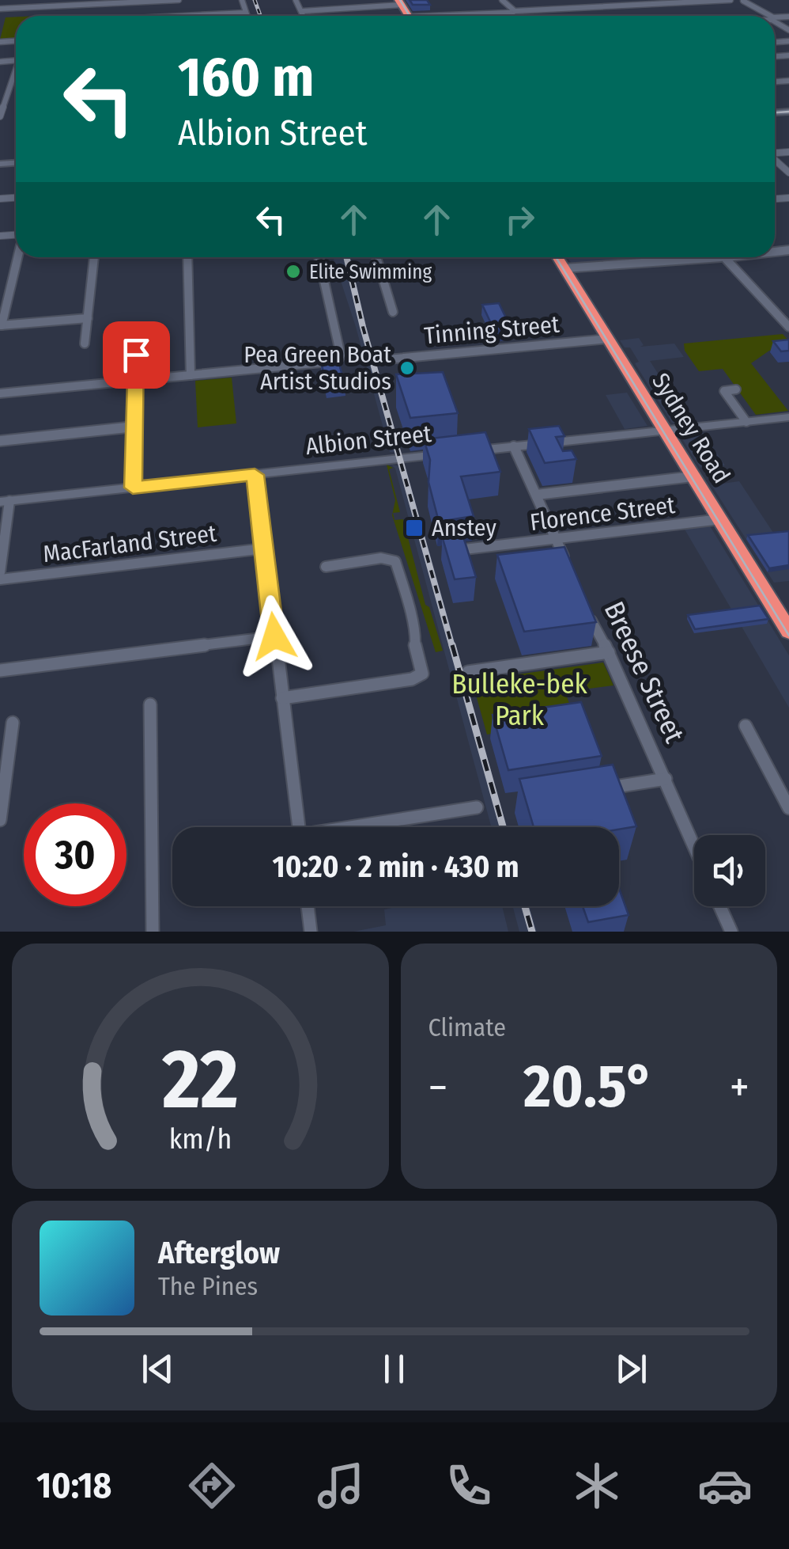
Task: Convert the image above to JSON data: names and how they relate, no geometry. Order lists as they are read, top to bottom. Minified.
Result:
{"streets":{"highway":["Sydney Road"],"street":["Tinning Street","Albion Street","Florence Street","MacFarland Street","Breese Street"]},"crossings":[["Tinning Street","Sydney Road"],["Sydney Road","Albion Street"],["Sydney Road","Florence Street"]],"parks":["Bulleke-bek Park"],"places":{"other":["Elite Swimming","Pea Green Boat Artist Studios"],"transit":["Anstey"]},"page":{"turn":["160 m","Albion Street"],"limit":"30","trip":"10:20 · 2 min · 430 m","tile":"Climate","heat":["−","20.5°","+"],"song":["Afterglow","The Pines"],"tabs":"10:18","gauge":["22","km/h"]}}
